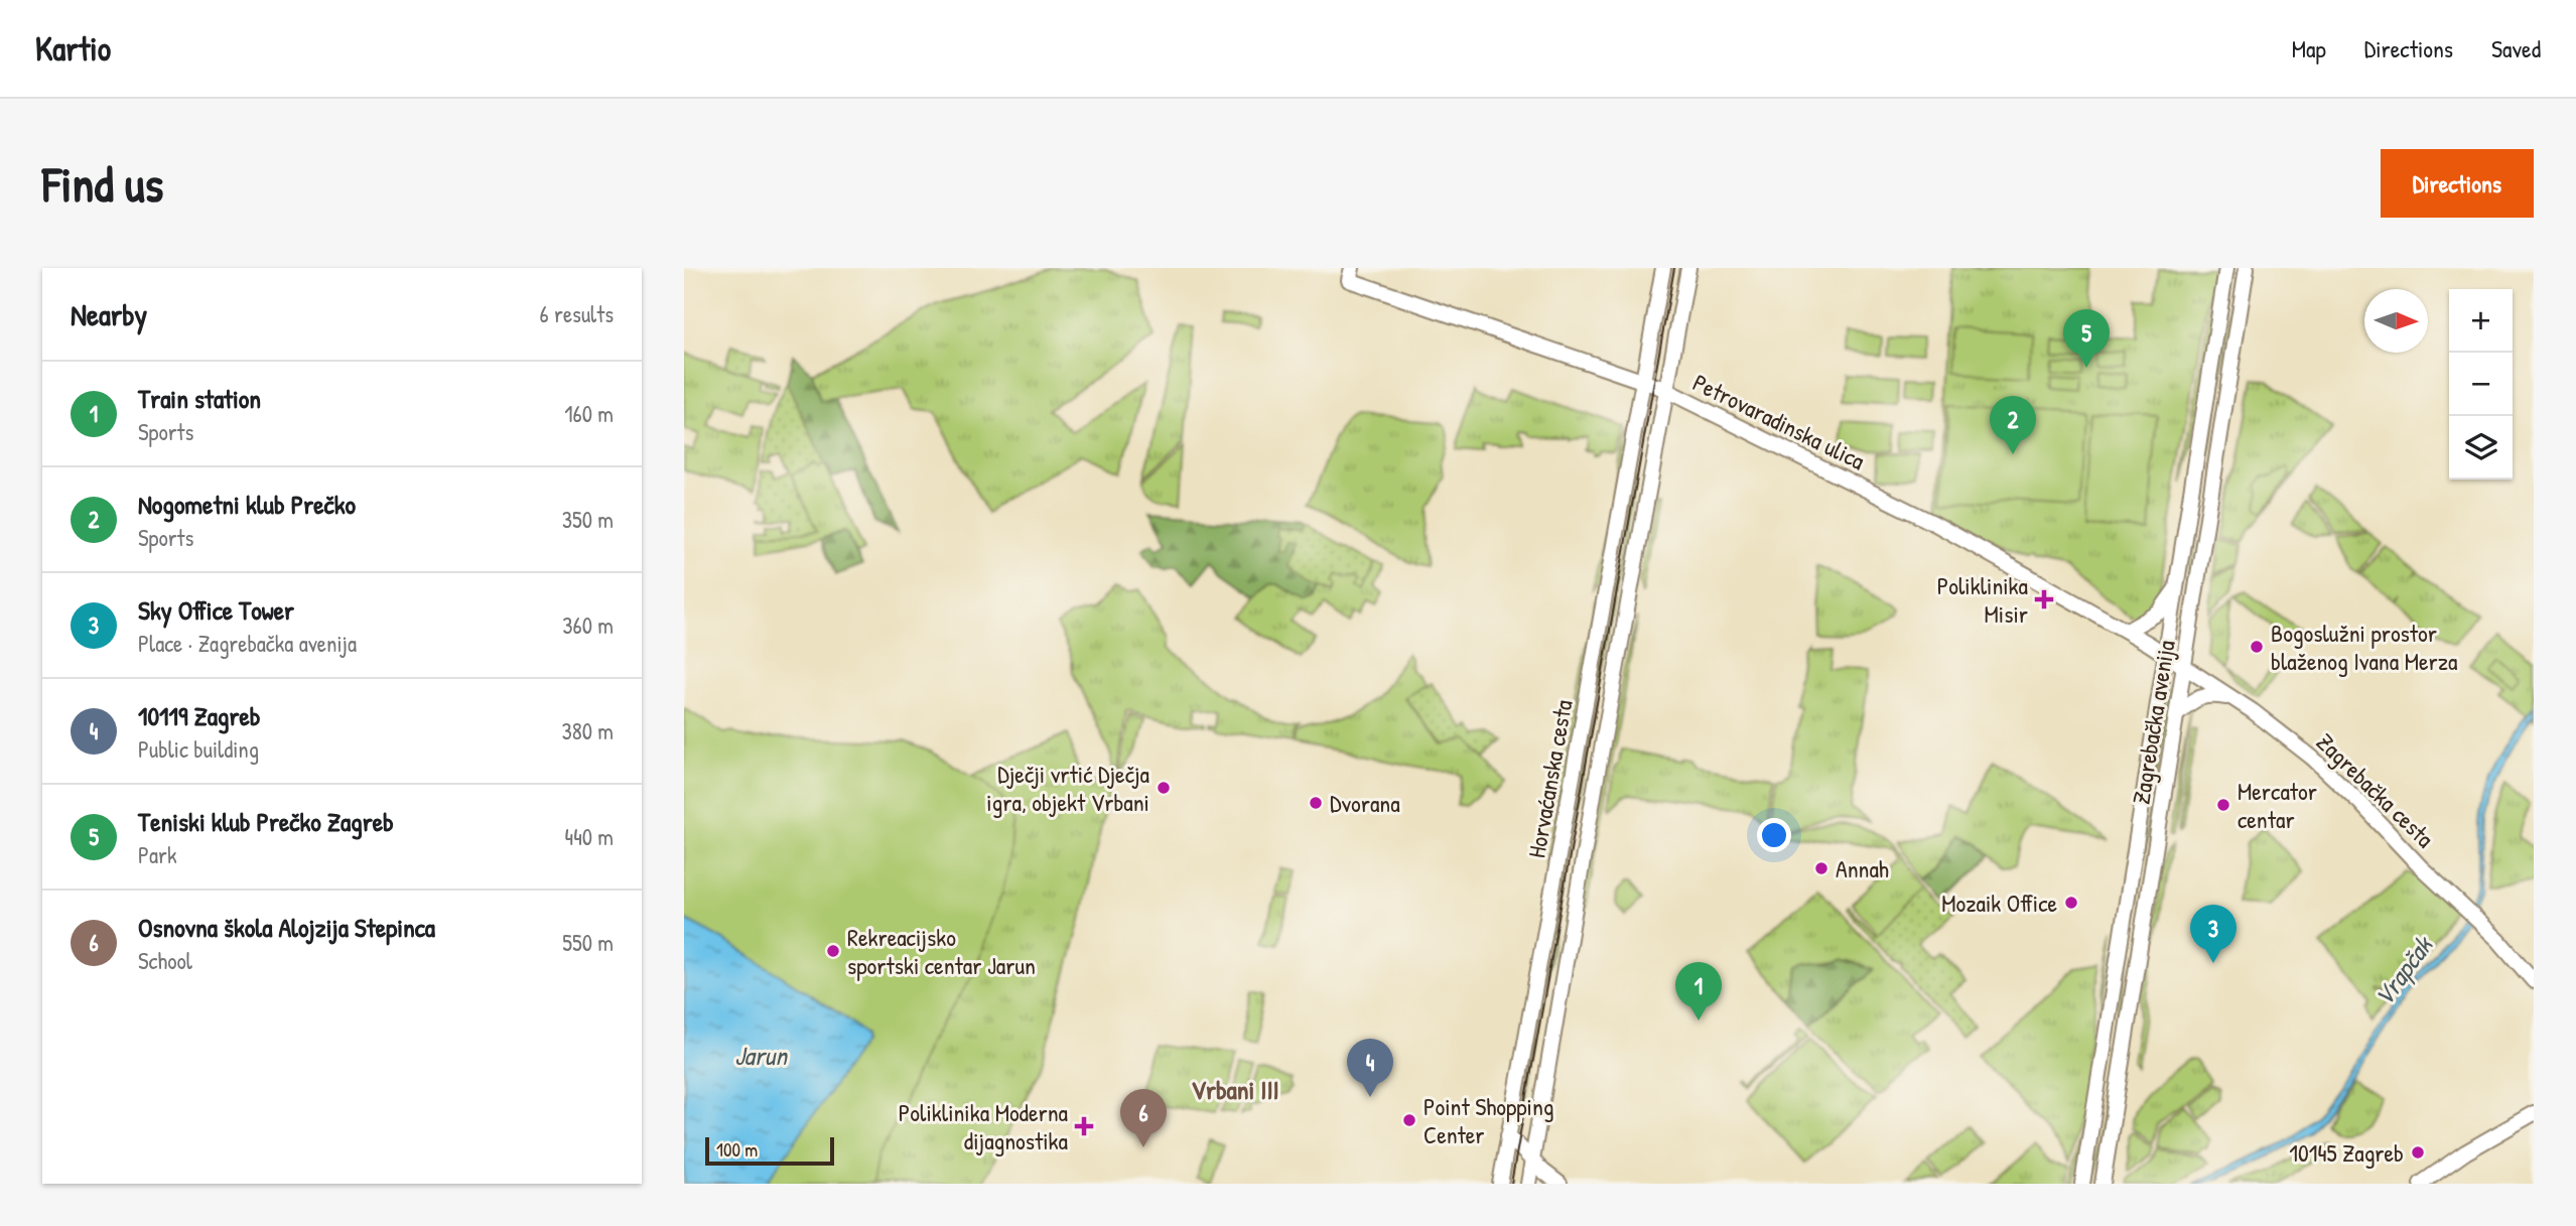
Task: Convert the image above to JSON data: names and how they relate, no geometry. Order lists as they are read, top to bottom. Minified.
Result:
{"streets":{"street":["Petrovaradinska ulica","Zagrebačka avenija","Horvaćanska cesta","Zagrebačka cesta"]},"crossings":[["Petrovaradinska ulica","Zagrebačka avenija"],["Petrovaradinska ulica","Horvaćanska cesta"],["Petrovaradinska ulica","Zagrebačka cesta"],["Zagrebačka avenija","Zagrebačka cesta"]],"districts":["Vrbani III"],"water":["Vrapčak","Jarun"],"places":{"health":["Poliklinika Misir","Poliklinika Moderna dijagnostika"],"other":["Bogoslužni prostor blaženog Ivana Merza","Dječji vrtić Dječja igra, objekt Vrbani","Dvorana","Mercator centar","Annah","Mozaik Office","Rekreacijsko sportski centar Jarun","Point Shopping Center","10145 Zagreb"]},"scale_bar":"100 m","north":"right","page":{"header":"Kartio","nav":["Map","Directions","Saved"],"buttons":"Directions","title":"Find us","heading":["Nearby","6 results"],"map_buttons":["+","−"],"pins":["5","2","3","1","4","6"],"list":[{"mark":"1","name":"Train station","note":"Sports","value":"160 m"},{"mark":"2","name":"Nogometni klub Prečko","note":"Sports","value":"350 m"},{"mark":"3","name":"Sky Office Tower","note":"Place · Zagrebačka avenija","value":"360 m"},{"mark":"4","name":"10119 Zagreb","note":"Public building","value":"380 m"},{"mark":"5","name":"Teniski klub Prečko Zagreb","note":"Park","value":"440 m"},{"mark":"6","name":"Osnovna škola Alojzija Stepinca","note":"School","value":"550 m"}],"scale":"100 m"}}
